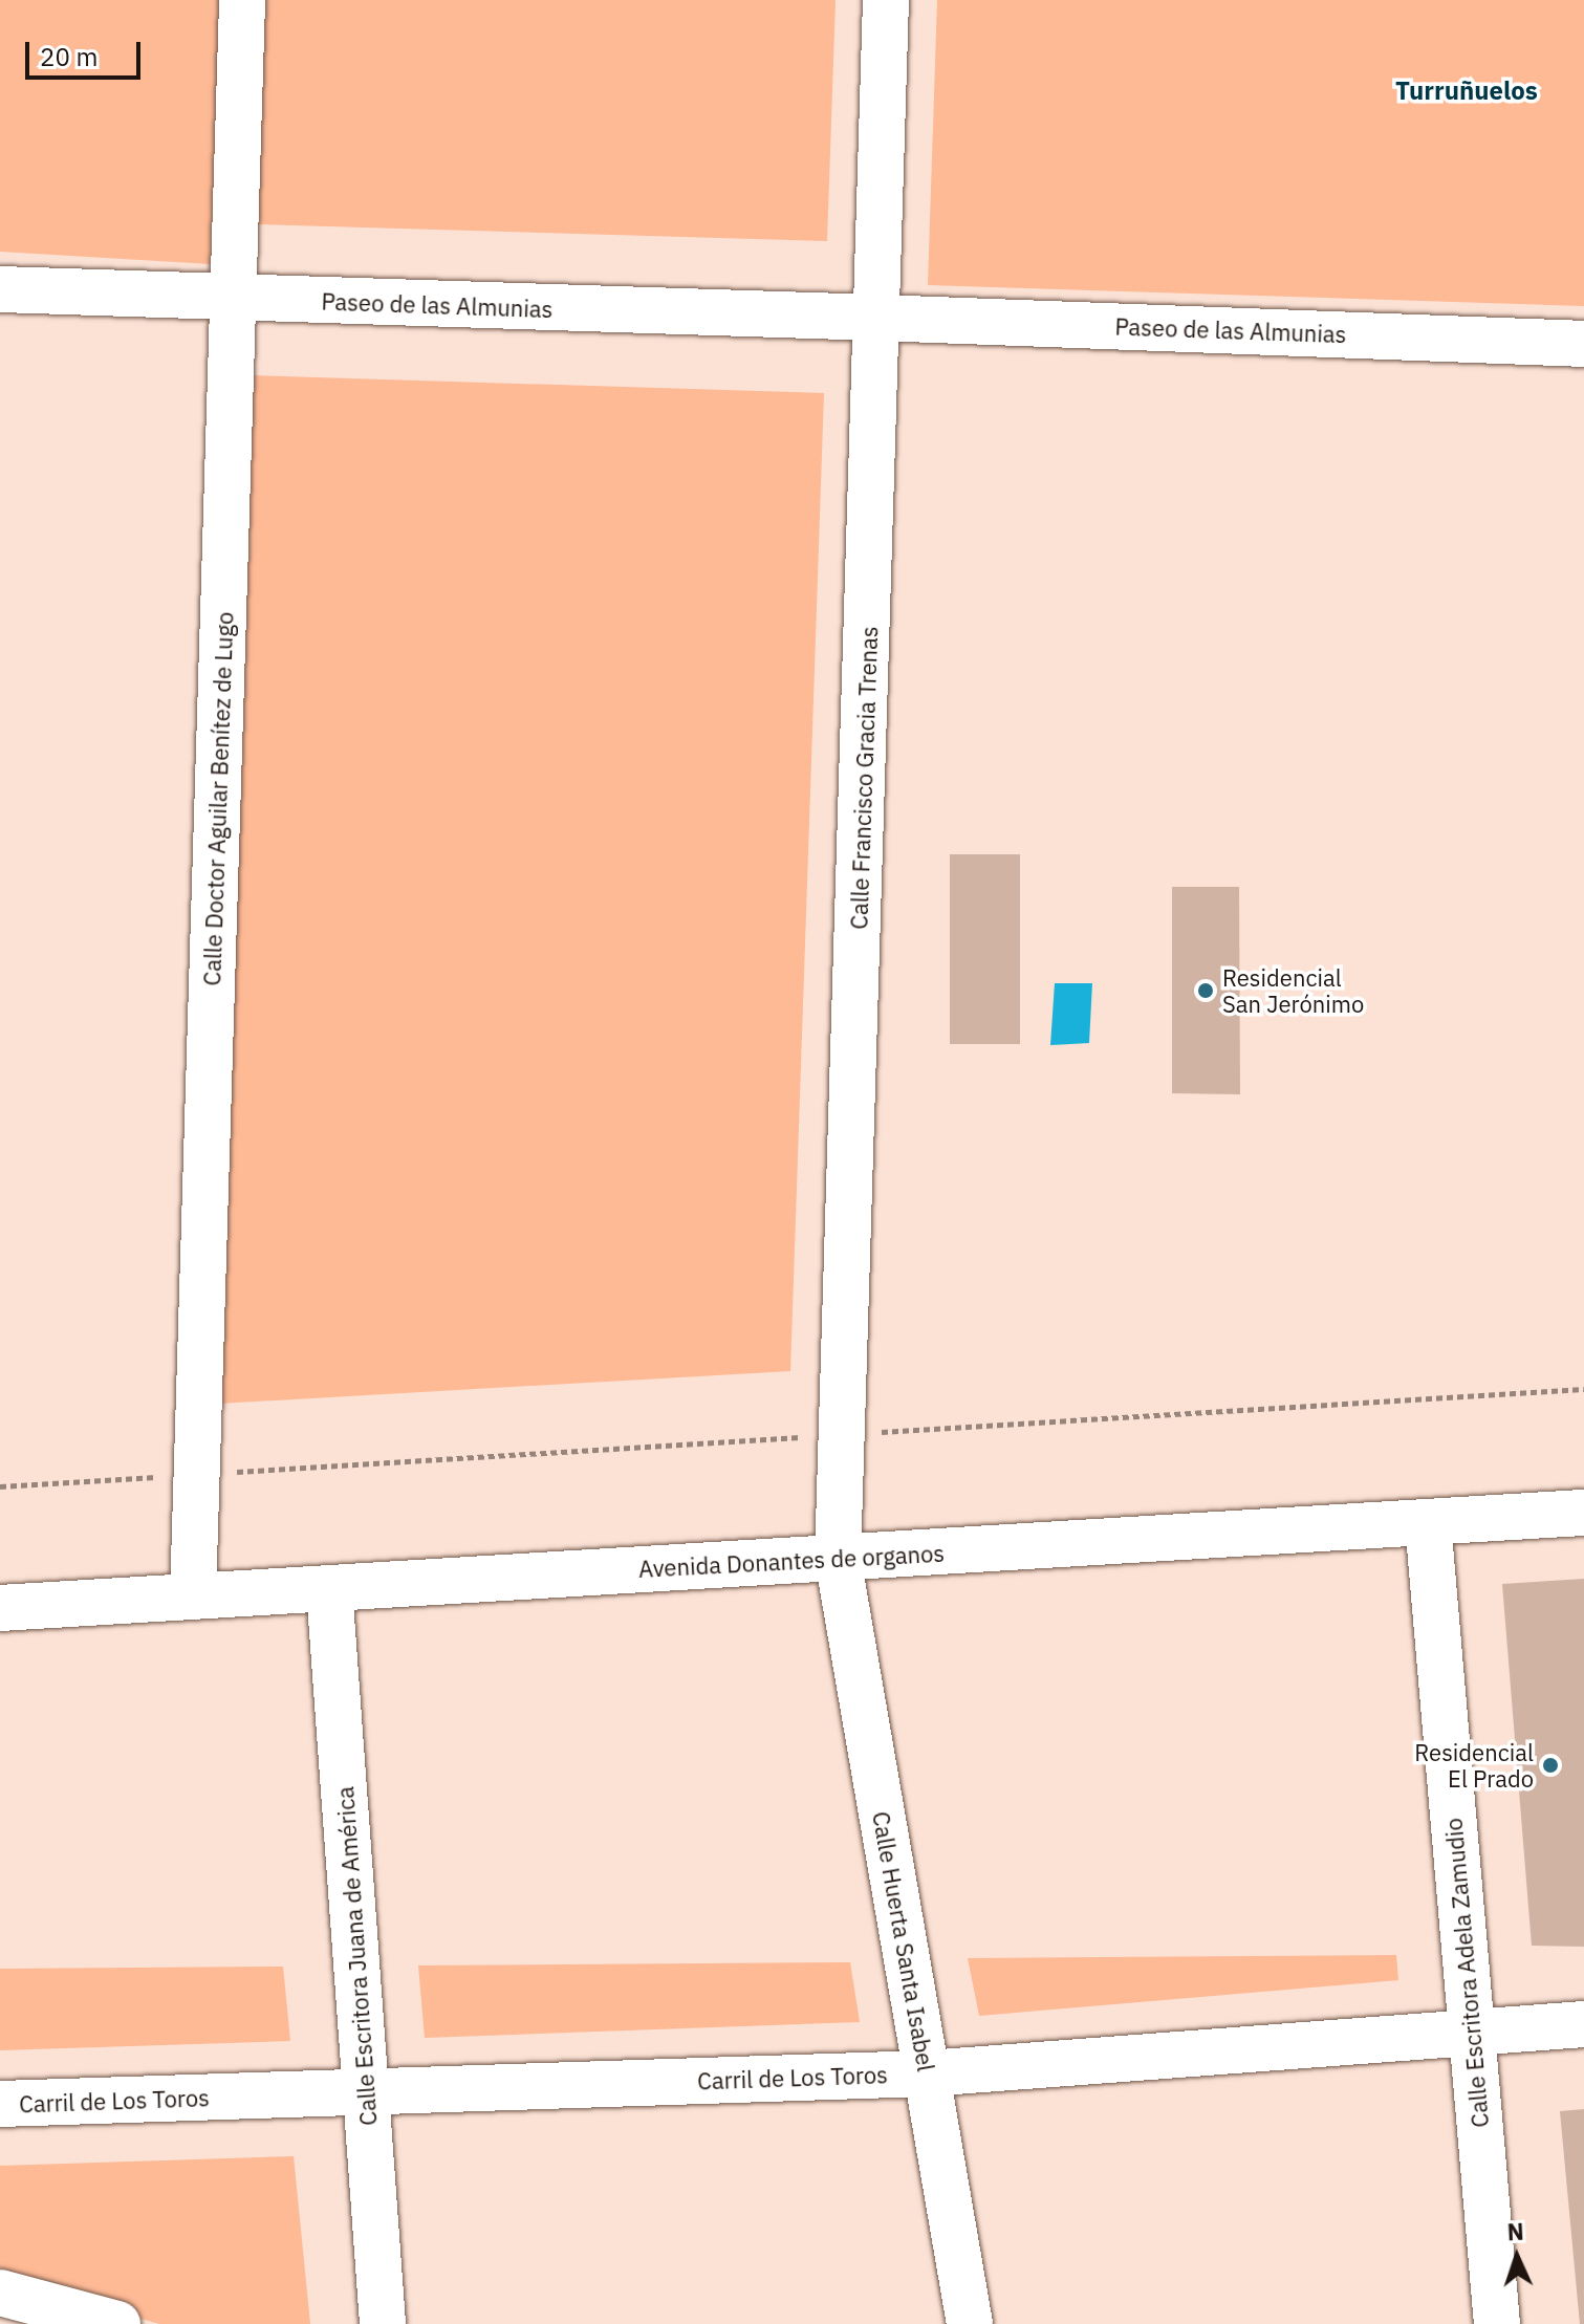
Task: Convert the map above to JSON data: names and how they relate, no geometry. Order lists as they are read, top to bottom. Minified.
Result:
{"streets":{"street":["Paseo de las Almunias","Calle Francisco Gracia Trenas","Calle Doctor Aguilar Benítez de Lugo","Avenida Donantes de organos","Calle Huerta Santa Isabel","Calle Escritora Juana de América","Calle Escritora Adela Zamudio","Carril de Los Toros"]},"crossings":[["Paseo de las Almunias","Calle Francisco Gracia Trenas"],["Paseo de las Almunias","Calle Doctor Aguilar Benítez de Lugo"],["Calle Francisco Gracia Trenas","Avenida Donantes de organos"],["Calle Francisco Gracia Trenas","Calle Huerta Santa Isabel"],["Calle Doctor Aguilar Benítez de Lugo","Avenida Donantes de organos"],["Avenida Donantes de organos","Calle Huerta Santa Isabel"],["Avenida Donantes de organos","Calle Escritora Juana de América"],["Avenida Donantes de organos","Calle Escritora Adela Zamudio"],["Calle Huerta Santa Isabel","Carril de Los Toros"],["Calle Escritora Juana de América","Carril de Los Toros"],["Calle Escritora Adela Zamudio","Carril de Los Toros"]],"districts":["Turruñuelos"],"places":["Residencial San Jerónimo","Residencial El Prado"],"scale_bar":"20 m","north":"top"}
